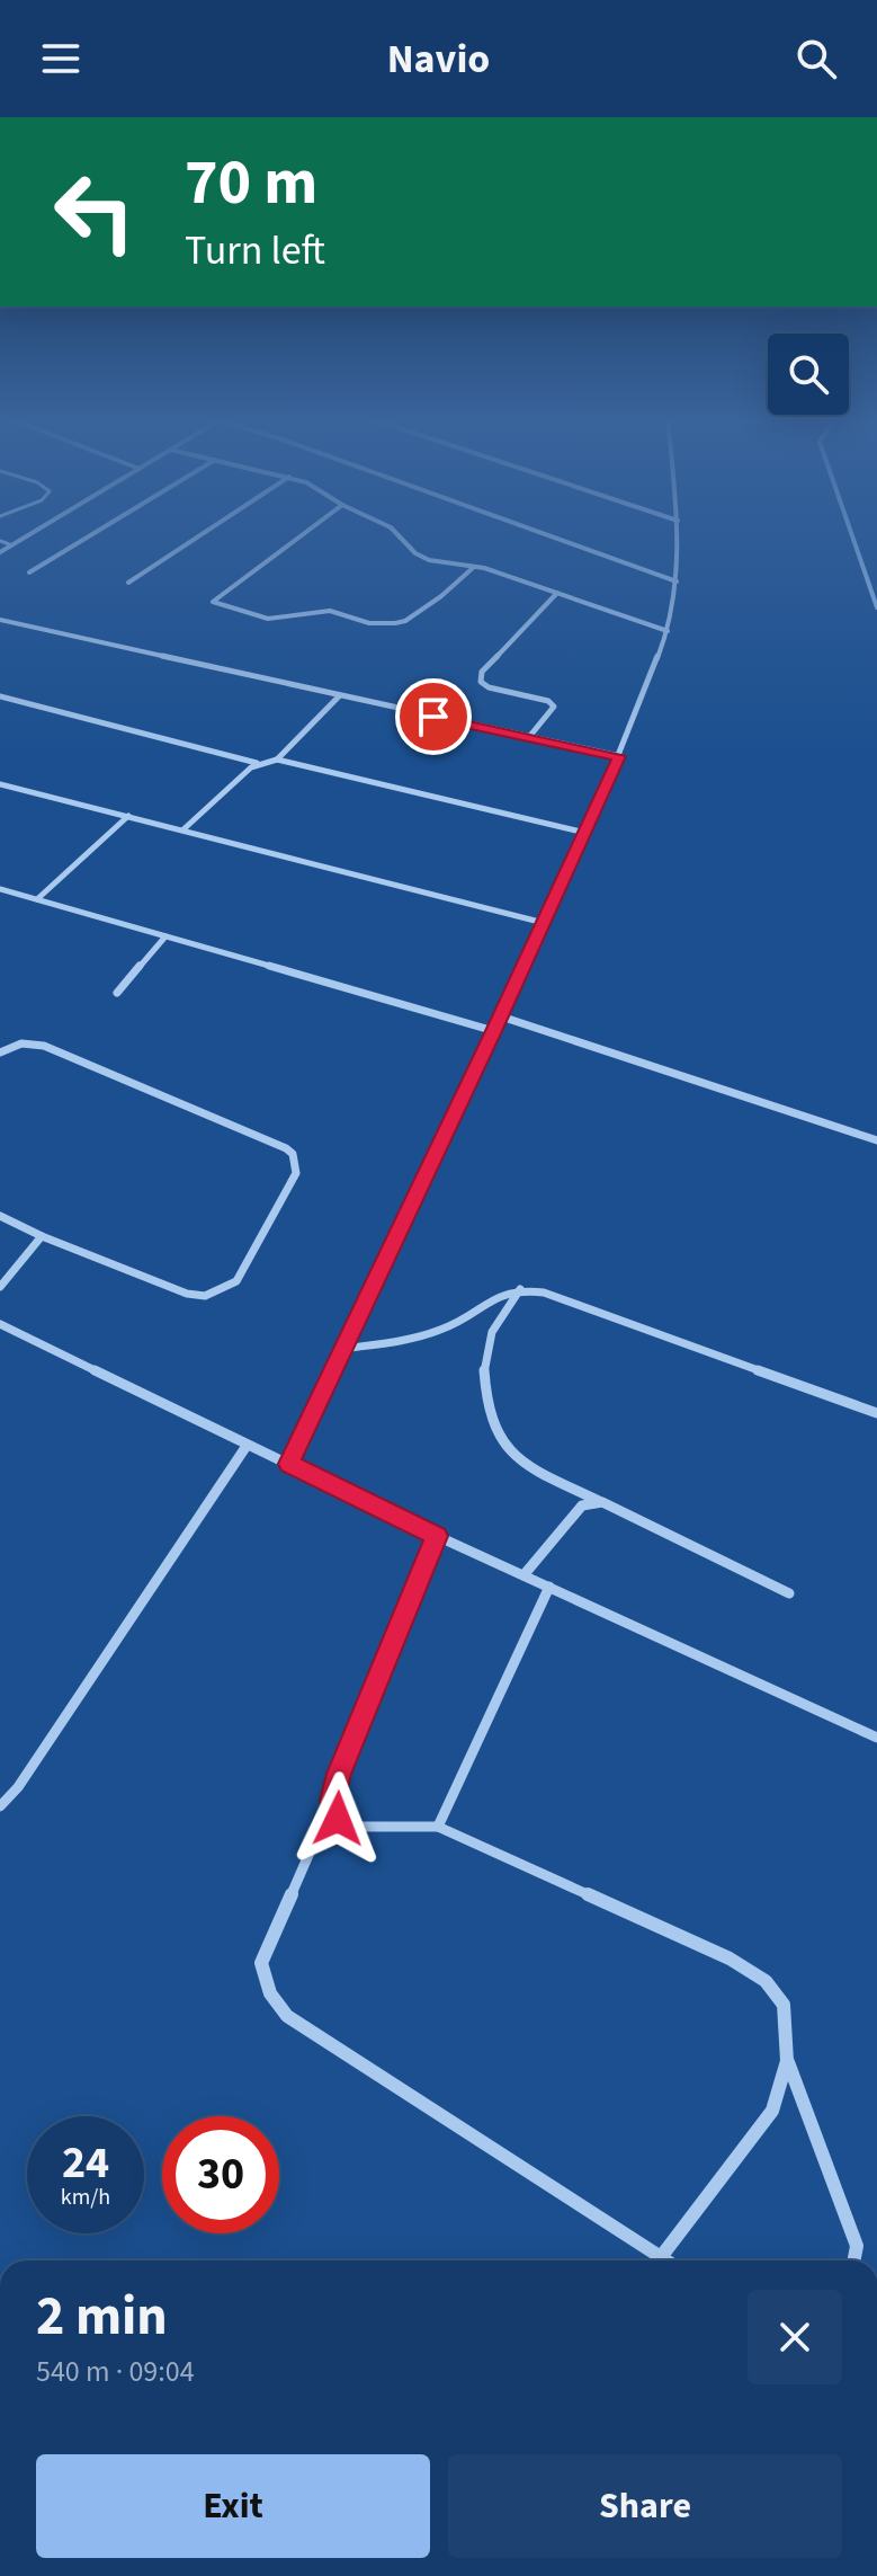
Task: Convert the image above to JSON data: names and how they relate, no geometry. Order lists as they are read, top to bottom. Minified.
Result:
{"page":{"header":"Navio","turn":["70 m","Turn left"],"speed":"24 km/h","limit":"30","heading":["2 min","540 m · 09:04"],"buttons":["Exit","Share"]}}
